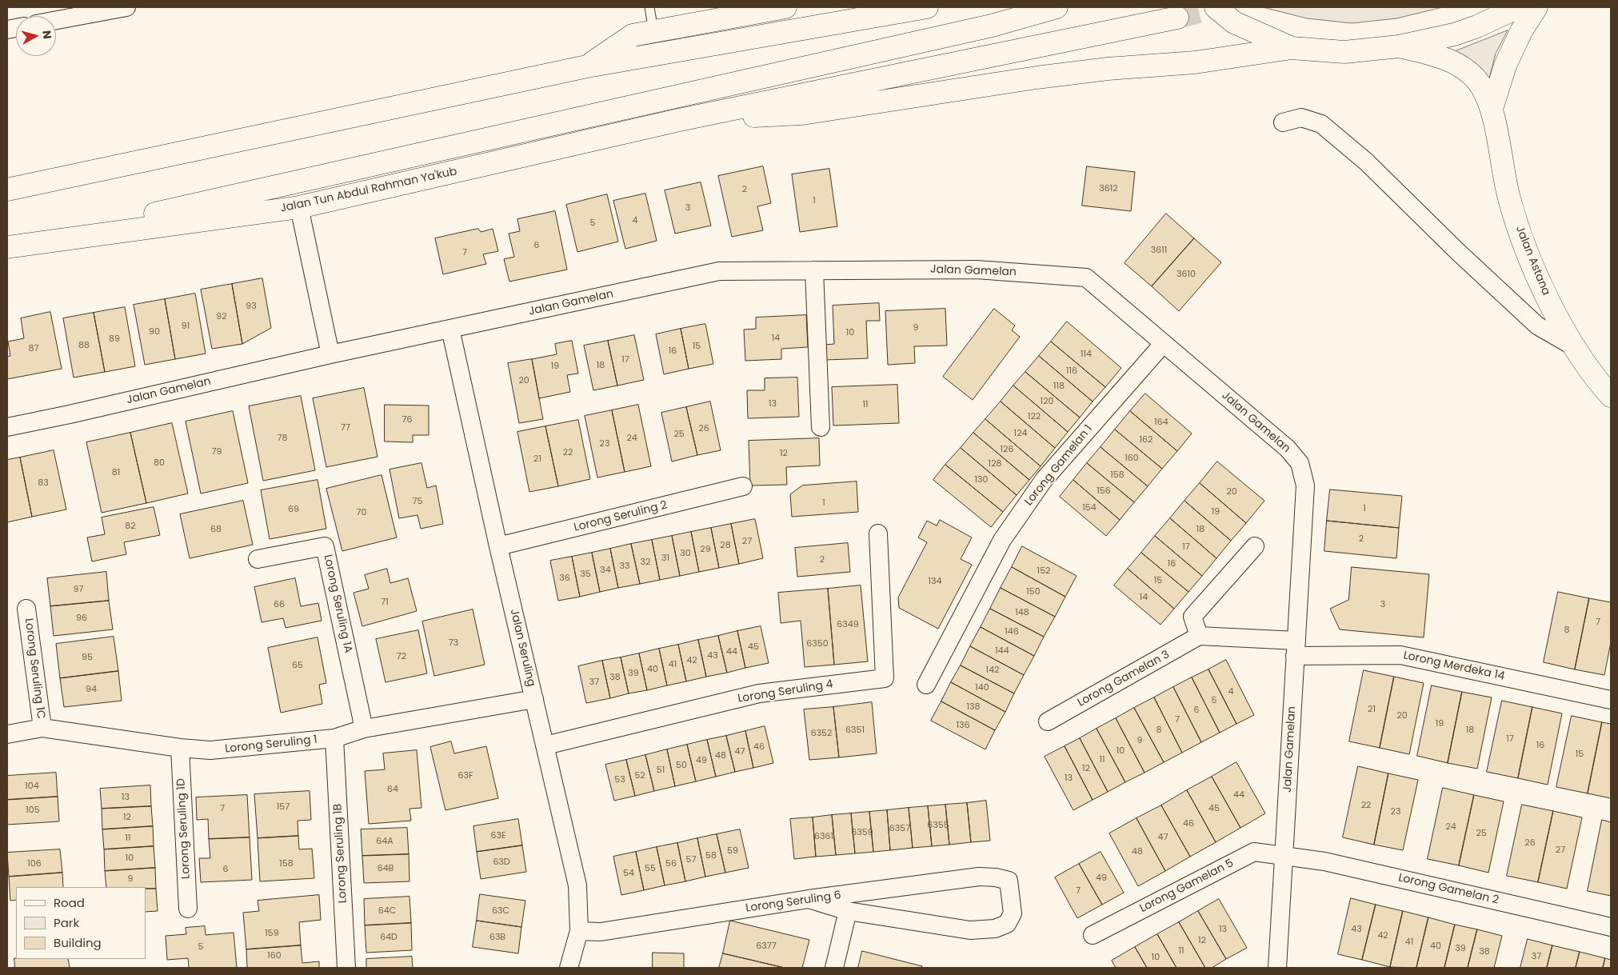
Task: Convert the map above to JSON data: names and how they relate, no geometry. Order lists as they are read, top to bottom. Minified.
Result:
{"streets":{"main road":["Jalan Tun Abdul Rahman Ya'kub","Jalan Astana"],"street":["Jalan Gamelan","Lorong Gamelan 1","Lorong Seruling 2","Lorong Seruling 1A","Jalan Seruling","Lorong Merdeka 14","Lorong Seruling 1C","Lorong Gamelan 3","Lorong Seruling 4","Lorong Seruling 1","Lorong Seruling 1D","Lorong Seruling 1B","Lorong Gamelan 5","Lorong Gamelan 2","Lorong Seruling 6"]},"crossings":[["Jalan Gamelan","Lorong Gamelan 1"],["Jalan Gamelan","Jalan Seruling"],["Jalan Gamelan","Lorong Merdeka 14"],["Jalan Gamelan","Lorong Gamelan 5"],["Jalan Gamelan","Lorong Gamelan 2"],["Lorong Seruling 2","Jalan Seruling"],["Lorong Seruling 1A","Lorong Seruling 1"],["Jalan Seruling","Lorong Seruling 4"],["Jalan Seruling","Lorong Seruling 1"],["Jalan Seruling","Lorong Seruling 6"],["Lorong Seruling 1C","Lorong Seruling 1"],["Lorong Seruling 1","Lorong Seruling 1D"],["Lorong Seruling 1","Lorong Seruling 1B"],["Lorong Gamelan 5","Lorong Gamelan 2"]],"house_numbers":["3612","2","1","3","4","5","6","3611","7","3610","93","92","91","9","90","10","14","89","88","15","87","16","114","17","18","19","116","20","118","120","13","11","122","76","164","77","26","124","25","78","24","162","23","126","79","22","12","160","21","80","128","81","158","130","83","156","20","75","1","154","1","69","19","70","82","68","18","2","27","28","17","29","30","31","2","32","16","33","34","152","35","36","15","134","97","150","14","71","66","3","148","96","7","6349","8","146","73","6350","45","144","44","43","72","95","42","41","65","40","142","39","38","37","140","94","4","5","138","21","6","20","7","19","136","6351","8","18","6352","17","9","16","46","10","47","15","48","11","49","50","12","51","63F","52","13","53","104","64","44","13","22","157","7","45","105","23","12","46","6355","24","6357","6359","25","63E","6361","47","11","64A","26","27","59","48","58","10","57","63D","106","158","56","64B","55","6","54","49","9","7","64C","63C","13","43","159","42","64D","63B","12","41","6377","40","5","39","11","38","160","37","10"],"legend":["Road","Park","Building"],"north":"right"}
